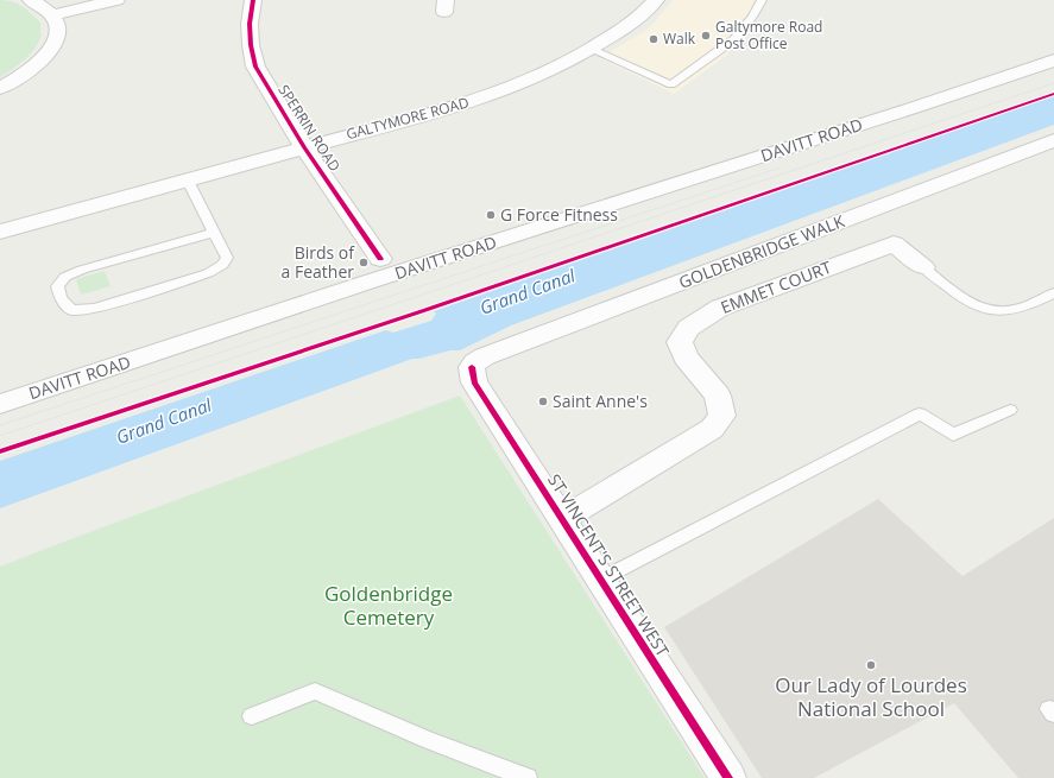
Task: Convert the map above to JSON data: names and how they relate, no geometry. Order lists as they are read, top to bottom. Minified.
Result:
{"streets":{"street":["GALTYMORE ROAD","SPERRIN ROAD","DAVITT ROAD","GOLDENBRIDGE WALK","EMMET COURT","ST VINCENT'S STREET WEST"]},"crossings":[["GALTYMORE ROAD","SPERRIN ROAD"],["GOLDENBRIDGE WALK","ST VINCENT'S STREET WEST"],["EMMET COURT","ST VINCENT'S STREET WEST"]],"water":["Grand Canal"],"parks":["Goldenbridge Cemetery"],"places":["Galtymore Road Post Office","Walk","G Force Fitness","Birds of a Feather","Saint Anne's","Our Lady of Lourdes National School"]}
